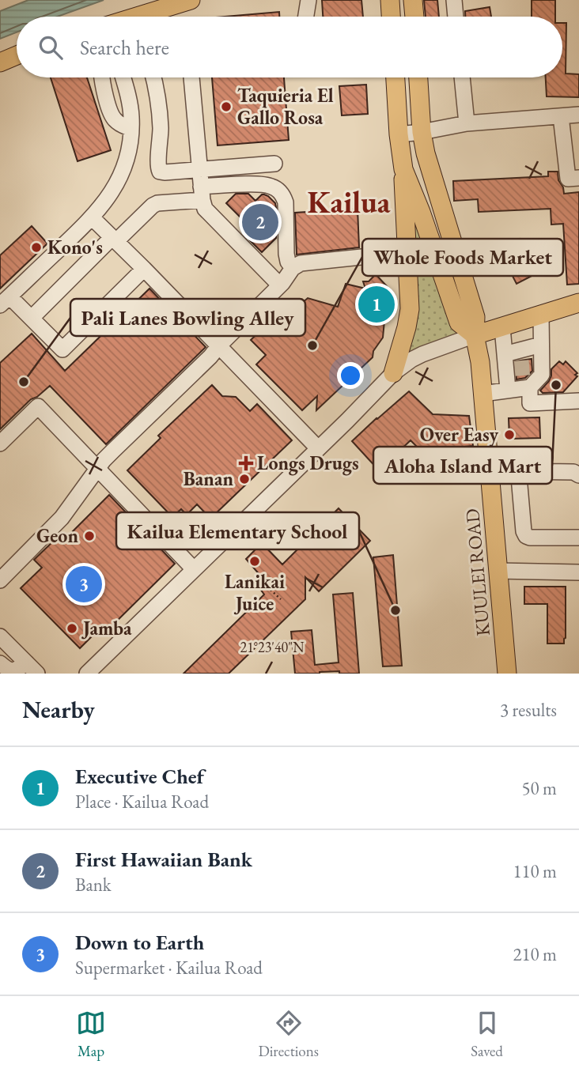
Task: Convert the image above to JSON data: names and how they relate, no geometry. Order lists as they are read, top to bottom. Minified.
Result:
{"streets":{"main road":["KUULEI ROAD"]},"districts":["Kailua"],"places":{"other":["Taquieria El Gallo Rosa","Kono's","Whole Foods Market","Pali Lanes Bowling Alley","Aloha Island Mart","Over Easy","Banan","Geon","Lanikai Juice","Kailua Elementary School","Jamba"],"health":["Longs Drugs"]},"page":{"search":"Search here","pins":["2","1","3"],"heading":["Nearby","3 results"],"list":[{"mark":"1","name":"Executive Chef","note":"Place · Kailua Road","value":"50 m"},{"mark":"2","name":"First Hawaiian Bank","note":"Bank","value":"110 m"},{"mark":"3","name":"Down to Earth","note":"Supermarket · Kailua Road","value":"210 m"}],"nav":["Map","Directions","Saved"]},"coordinates":["21°23'40\"N"]}
